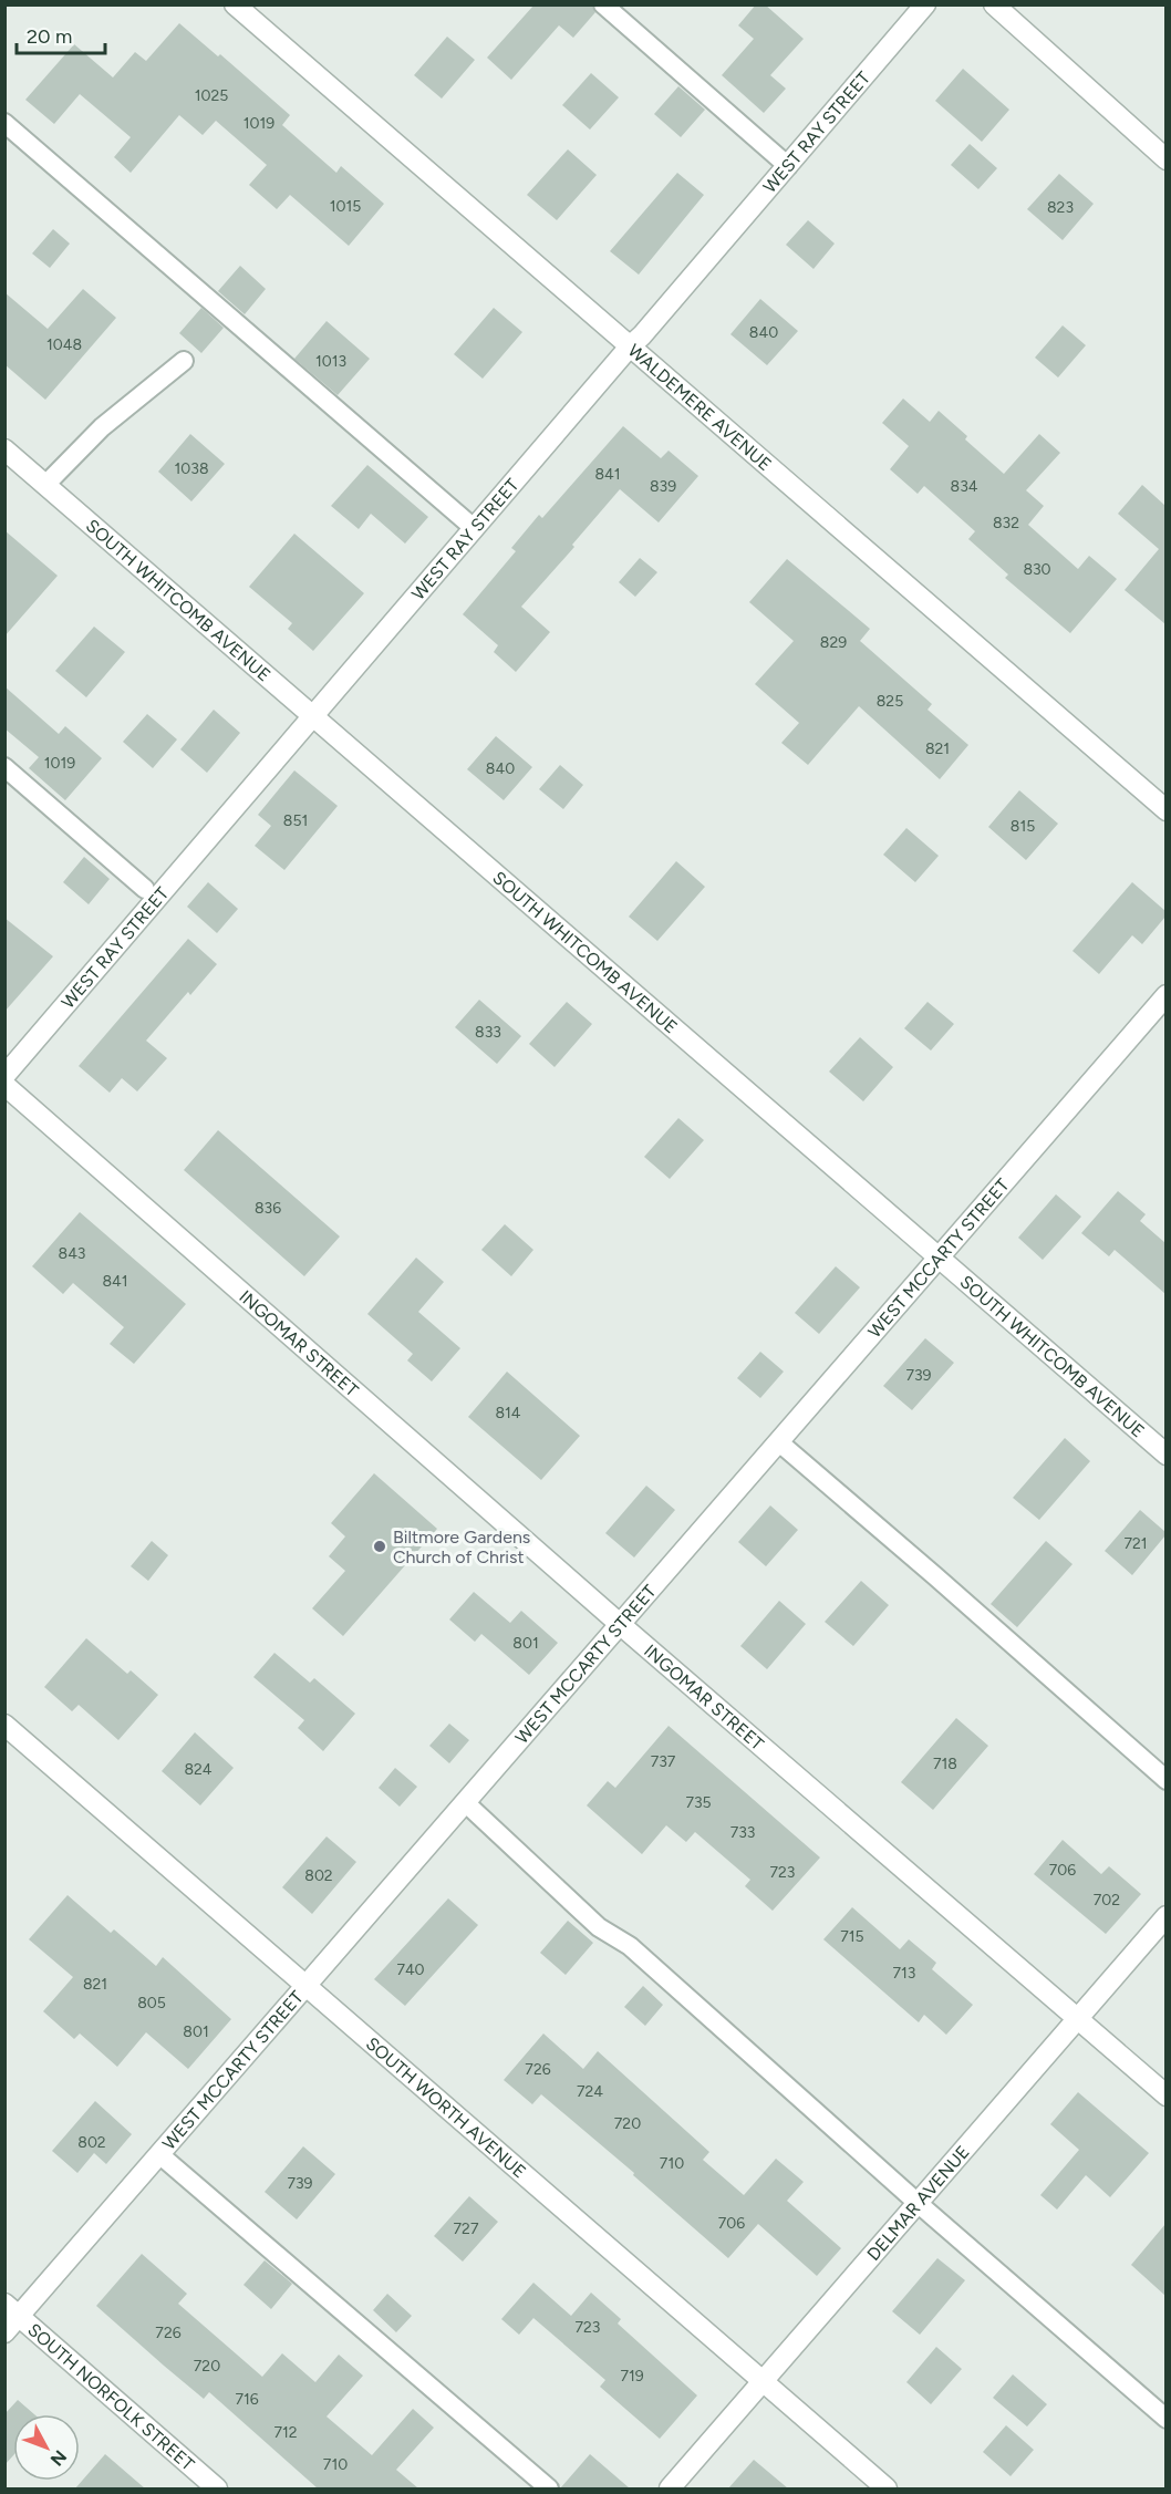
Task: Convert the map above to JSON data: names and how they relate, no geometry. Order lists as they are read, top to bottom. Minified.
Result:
{"streets":{"street":["WEST RAY STREET","WALDEMERE AVENUE","SOUTH WHITCOMB AVENUE","WEST MCCARTY STREET","INGOMAR STREET","SOUTH WORTH AVENUE","DELMAR AVENUE","SOUTH NORFOLK STREET"]},"crossings":[["WEST RAY STREET","WALDEMERE AVENUE"],["WEST RAY STREET","SOUTH WHITCOMB AVENUE"],["SOUTH WHITCOMB AVENUE","WEST MCCARTY STREET"],["WEST MCCARTY STREET","INGOMAR STREET"],["WEST MCCARTY STREET","SOUTH WORTH AVENUE"],["WEST MCCARTY STREET","SOUTH NORFOLK STREET"],["INGOMAR STREET","DELMAR AVENUE"],["SOUTH WORTH AVENUE","DELMAR AVENUE"]],"places":["Biltmore Gardens Church of Christ"],"house_numbers":["1025","1019","1015","823","840","1048","1013","1038","841","839","834","832","830","829","825","821","1019","840","851","815","833","836","843","841","739","814","721","801","737","718","824","735","733","706","723","802","702","715","740","713","821","805","801","726","724","720","802","710","739","706","727","723","726","720","719","716","712","710"],"scale_bar":"20 m","north":"bottom right"}
